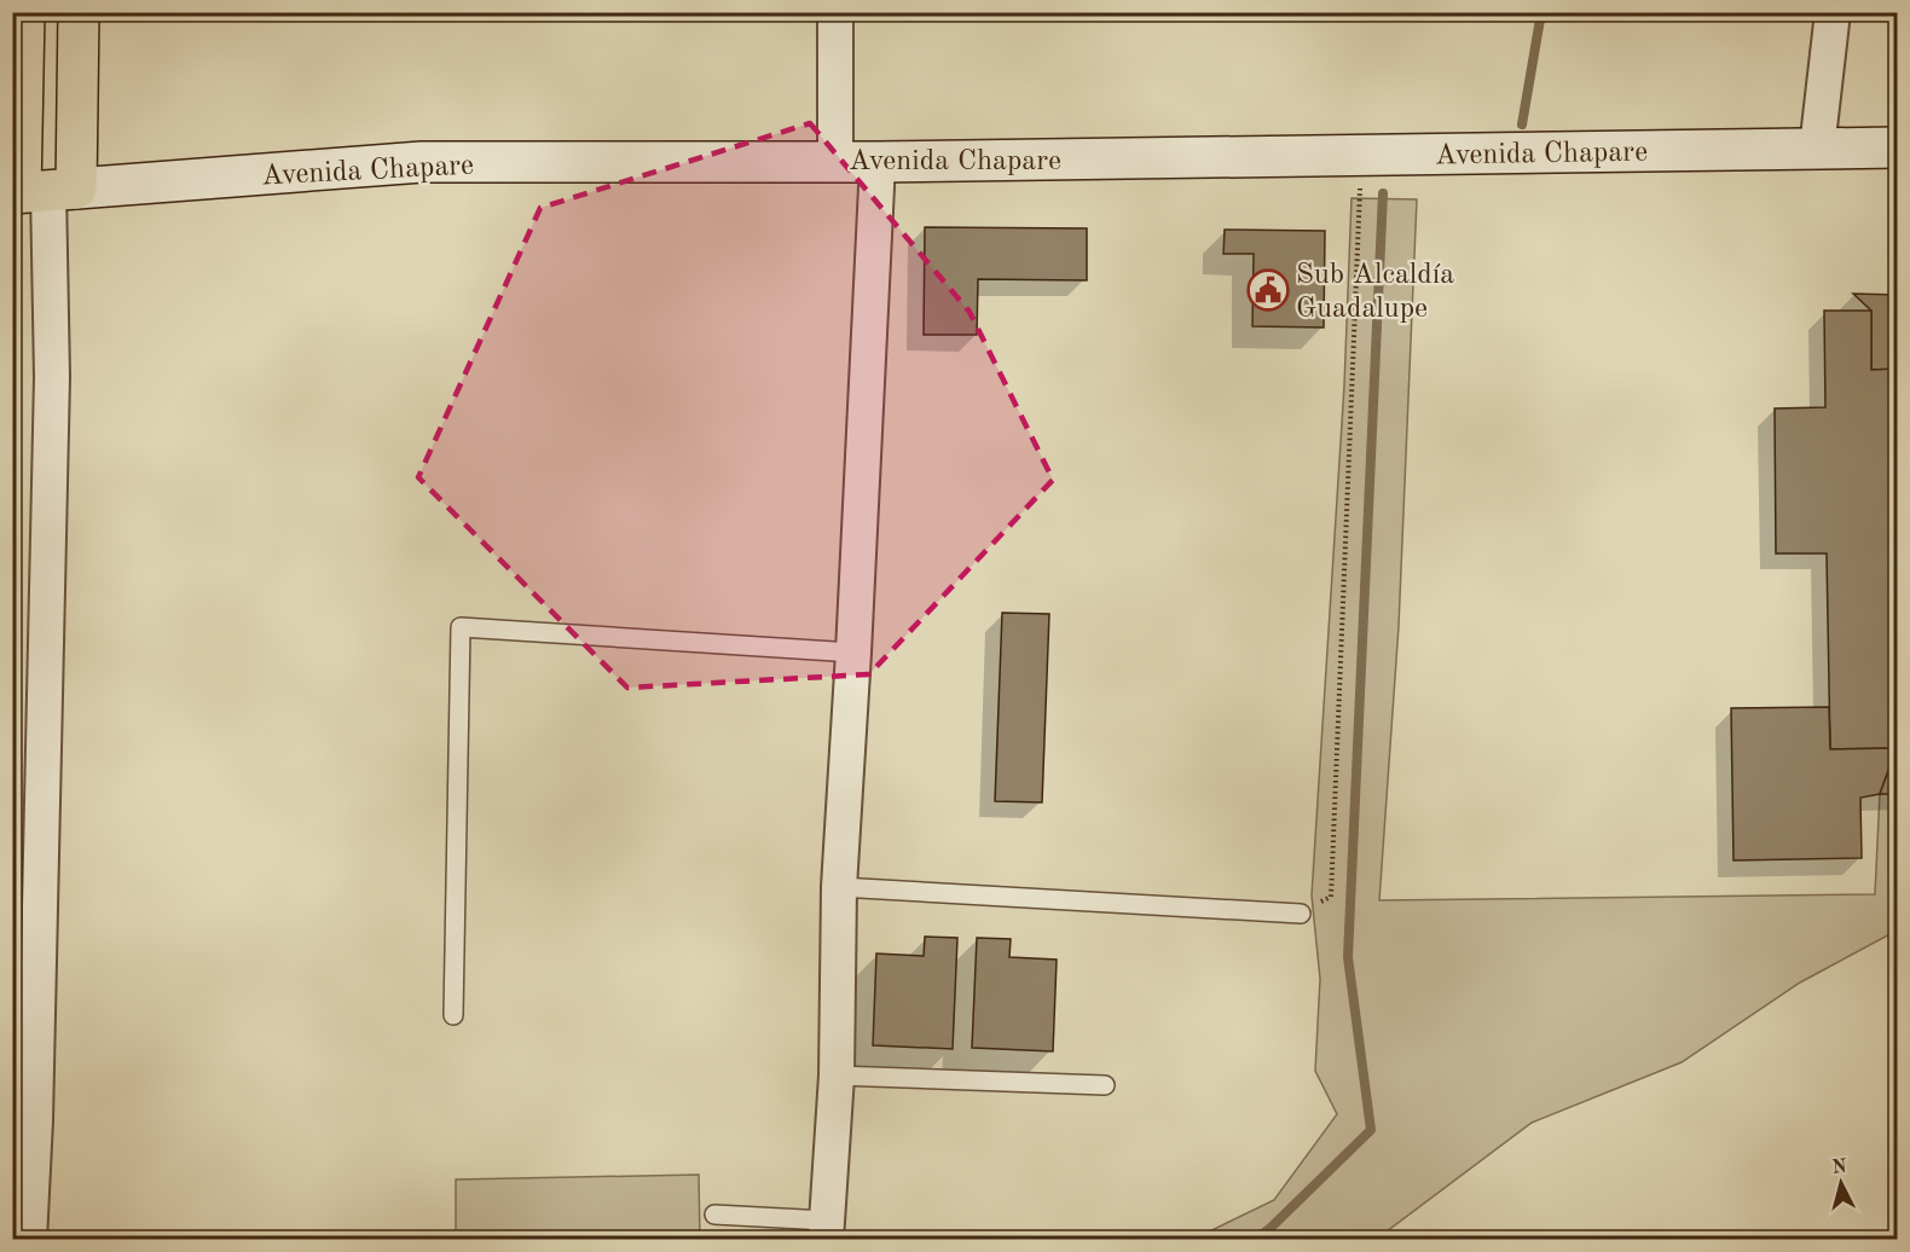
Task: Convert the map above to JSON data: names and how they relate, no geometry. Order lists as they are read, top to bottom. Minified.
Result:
{"streets":{"main road":["Avenida Chapare"]},"places":{"public building":["Sub Alcaldía Guadalupe"]},"north":"top"}
